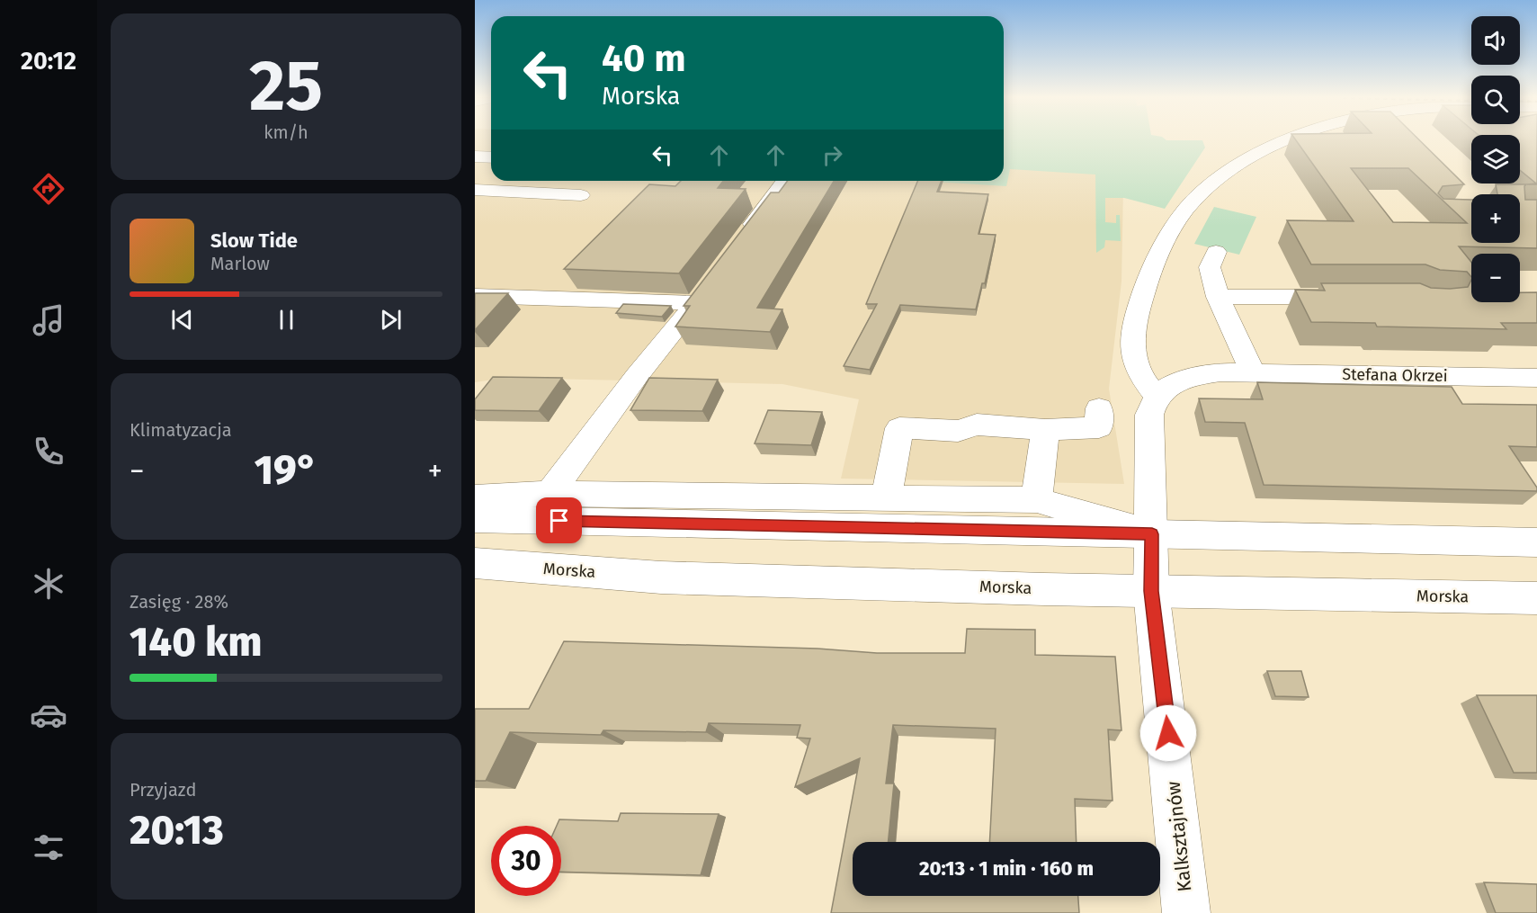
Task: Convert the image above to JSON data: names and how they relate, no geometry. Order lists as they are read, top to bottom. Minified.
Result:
{"streets":{"main road":["Stefana Okrzei","Morska","Kalksztajnów"]},"crossings":[["Morska","Kalksztajnów"]],"page":{"tabs":"20:12","tile":[["25","km/h"],"Klimatyzacja",["Zasięg · 28%","140 km"],["Przyjazd","20:13"]],"map_buttons":["+","−"],"turn":["40 m","Morska"],"song":["Slow Tide","Marlow"],"heat":["−","19°","+"],"limit":"30","trip":"20:13 · 1 min · 160 m"}}
